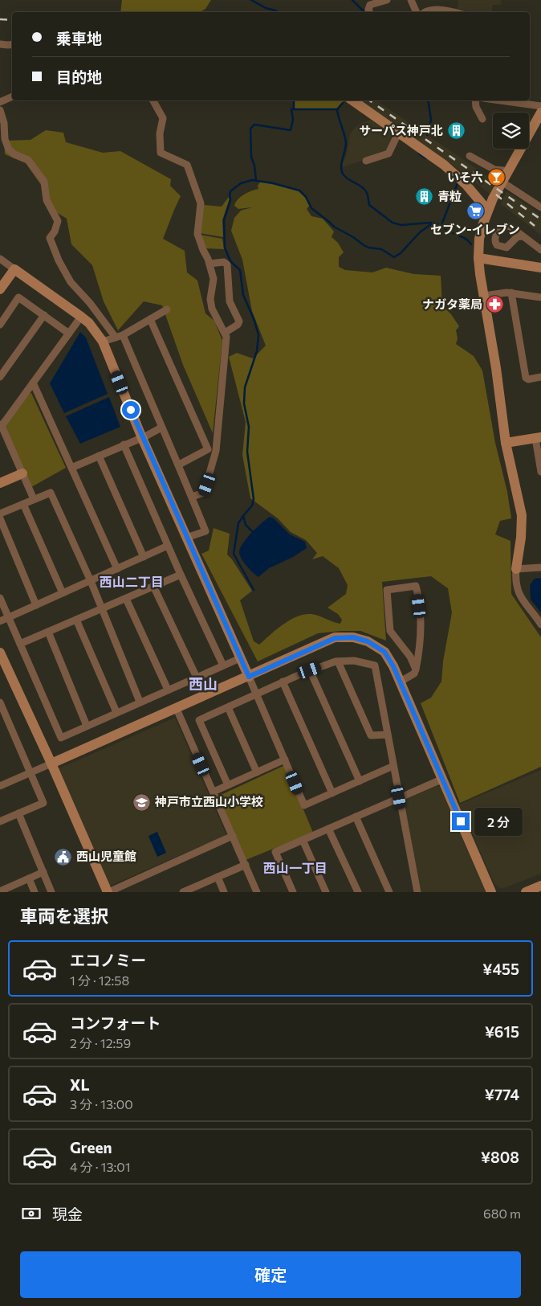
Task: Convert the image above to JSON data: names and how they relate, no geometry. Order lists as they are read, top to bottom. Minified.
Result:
{"districts":["西山二丁目","西山","西山一丁目"],"places":{"building":["サーパス神戸北","青粒"],"bar":["いそ六"],"supermarket":["セブン-イレブン"],"pharmacy":["ナガタ薬局"],"school or university":["神戸市立西山小学校"],"public building":["西山児童館"]},"page":{"banner":["乗車地","目的地"],"bubble":"2 分","heading":"車両を選択","list":[{"name":"エコノミー","note":"1 分 · 12:58","value":"¥455"},{"name":"コンフォート","note":"2 分 · 12:59","value":"¥615"},{"name":"XL","note":"3 分 · 13:00","value":"¥774"},{"name":"Green","note":"4 分 · 13:01","value":"¥808"}],"pay":["現金","680 m"],"buttons":"確定"}}
